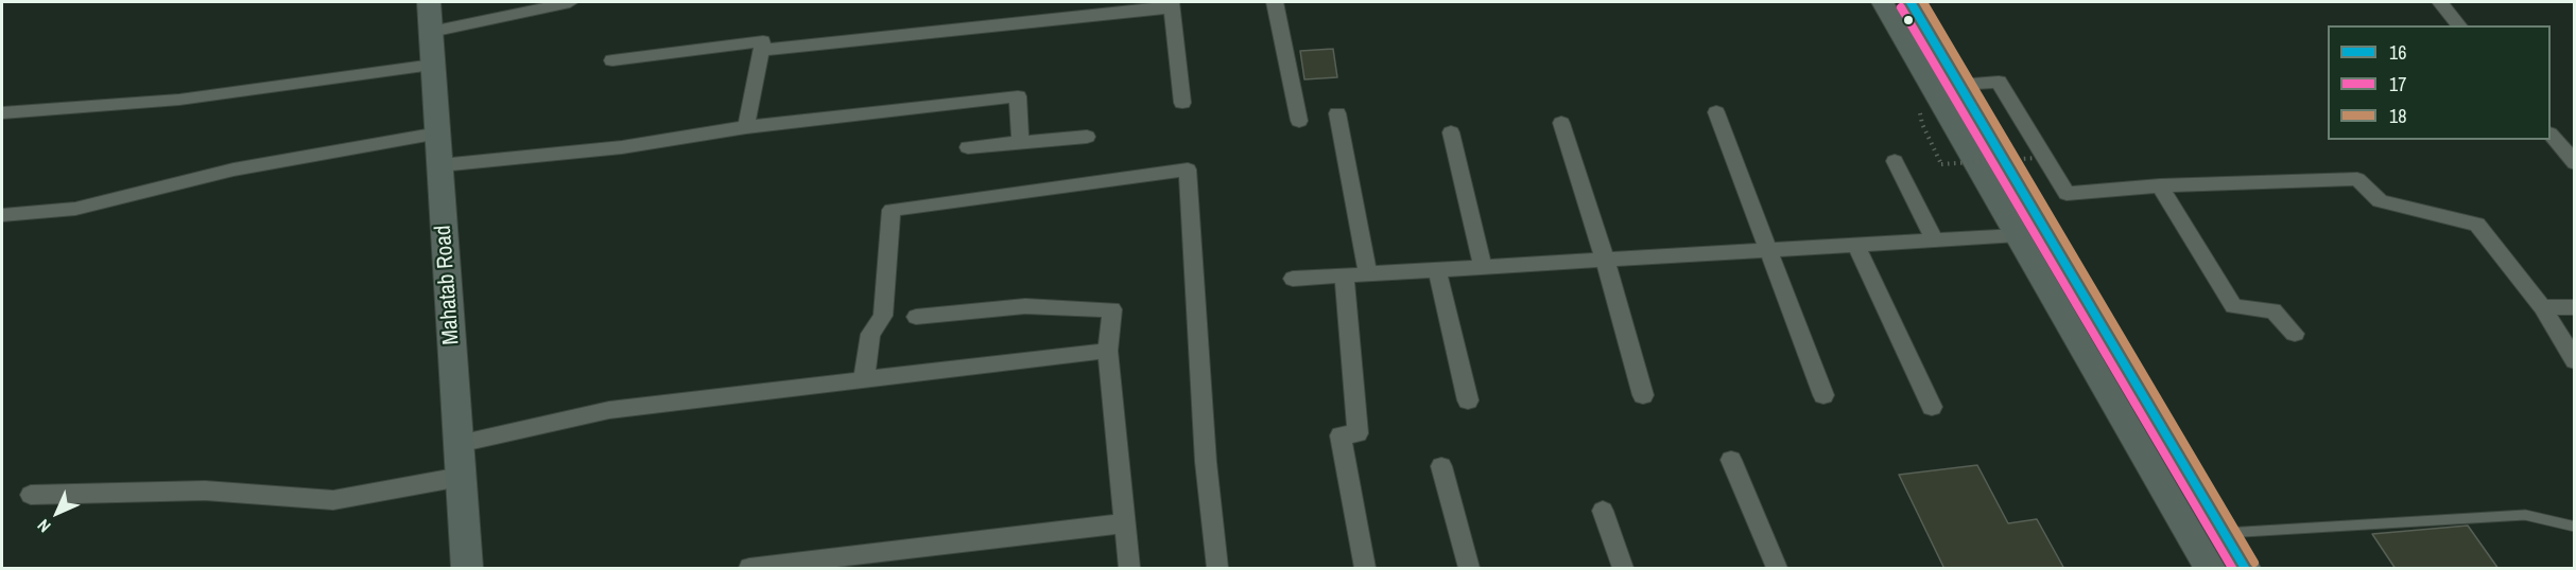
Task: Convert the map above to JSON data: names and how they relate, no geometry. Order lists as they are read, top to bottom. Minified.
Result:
{"streets":{"main road":["Mahatab Road"]},"lines":["transit line 16","transit line 18","transit line 17"],"legend":["16","17","18"],"north":"bottom left"}
